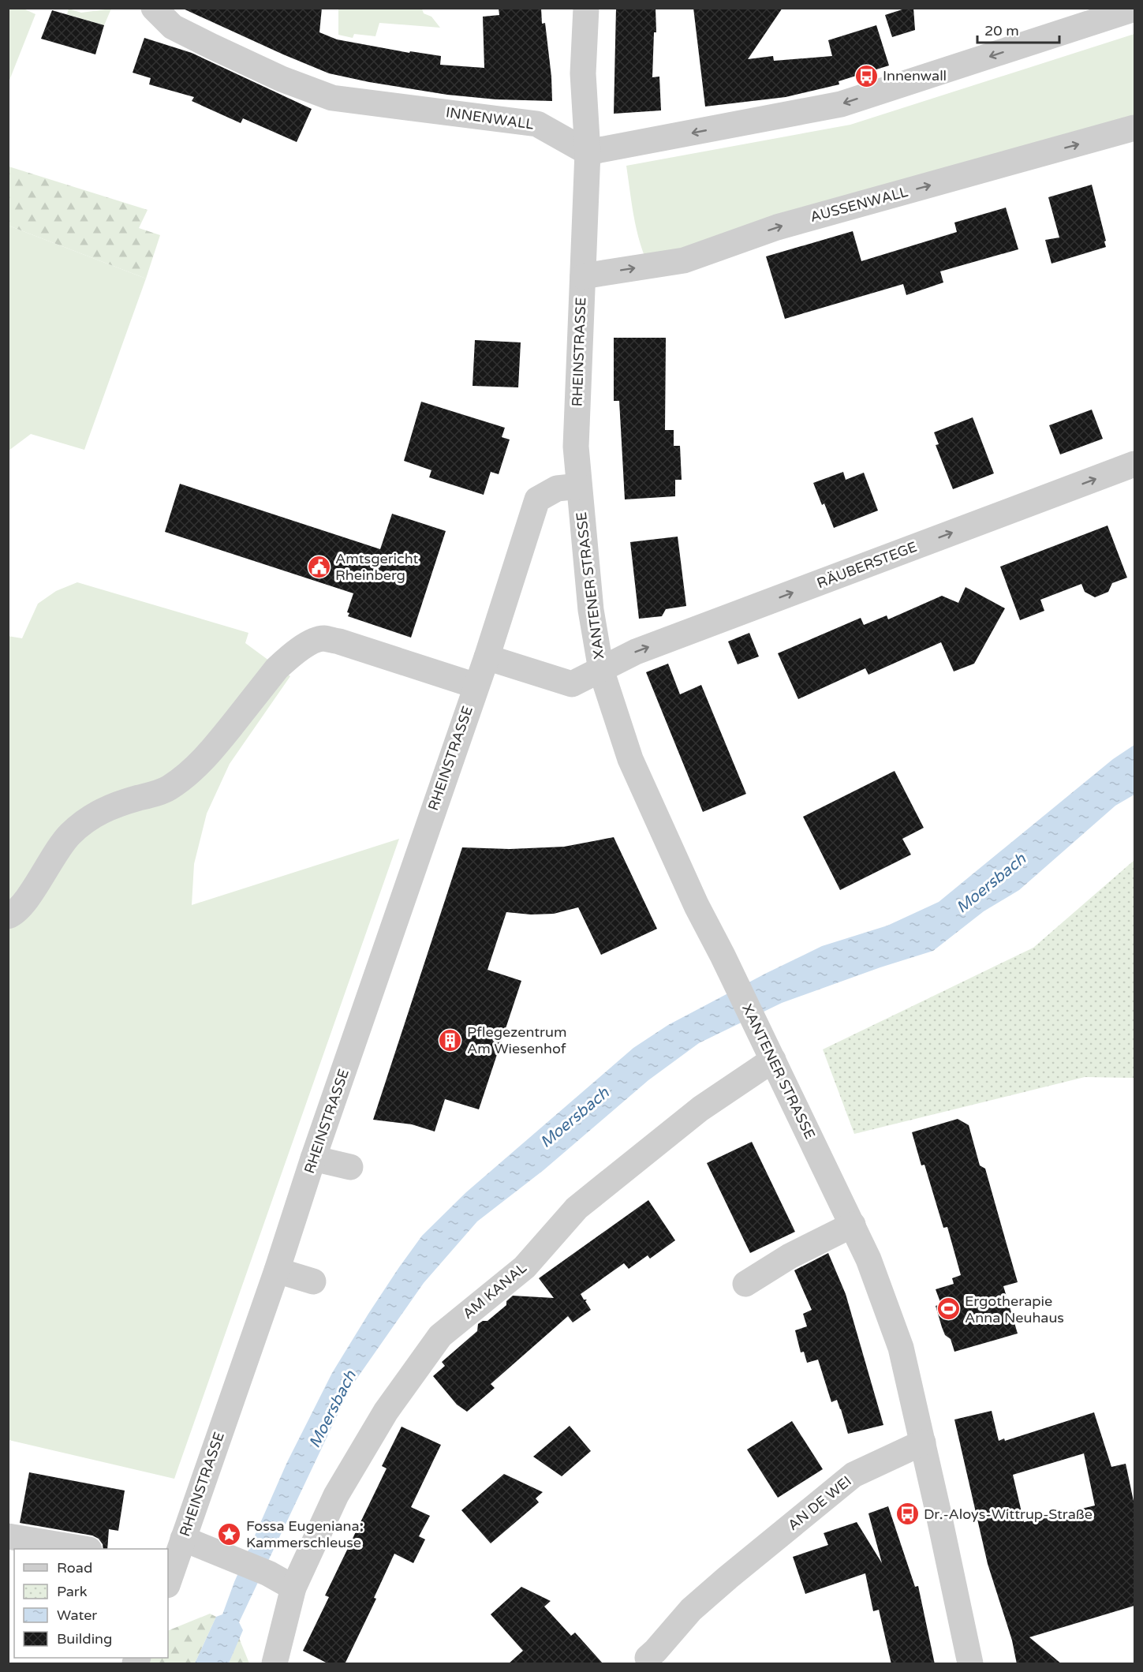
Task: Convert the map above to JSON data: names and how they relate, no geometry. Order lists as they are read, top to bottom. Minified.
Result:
{"streets":{"street":["INNENWALL","AUSSENWALL","RHEINSTRASSE","RÄUBERSTEGE","XANTENER STRASSE","AM KANAL","AN DE WEI"]},"crossings":[["INNENWALL","RHEINSTRASSE"],["AUSSENWALL","RHEINSTRASSE"],["RHEINSTRASSE","XANTENER STRASSE"],["RÄUBERSTEGE","XANTENER STRASSE"],["XANTENER STRASSE","AM KANAL"],["XANTENER STRASSE","AN DE WEI"]],"one_way":["RÄUBERSTEGE"],"water":["Moersbach"],"places":{"bus stop":["Innenwall","Dr.-Aloys-Wittrup-Straße"],"public building":["Amtsgericht Rheinberg"],"building":["Pflegezentrum Am Wiesenhof"],"sports":["Ergotherapie Anna Neuhaus"],"place":["Fossa Eugeniana: Kammerschleuse"]},"legend":["Road","Park","Water","Building"],"scale_bar":"20 m"}
